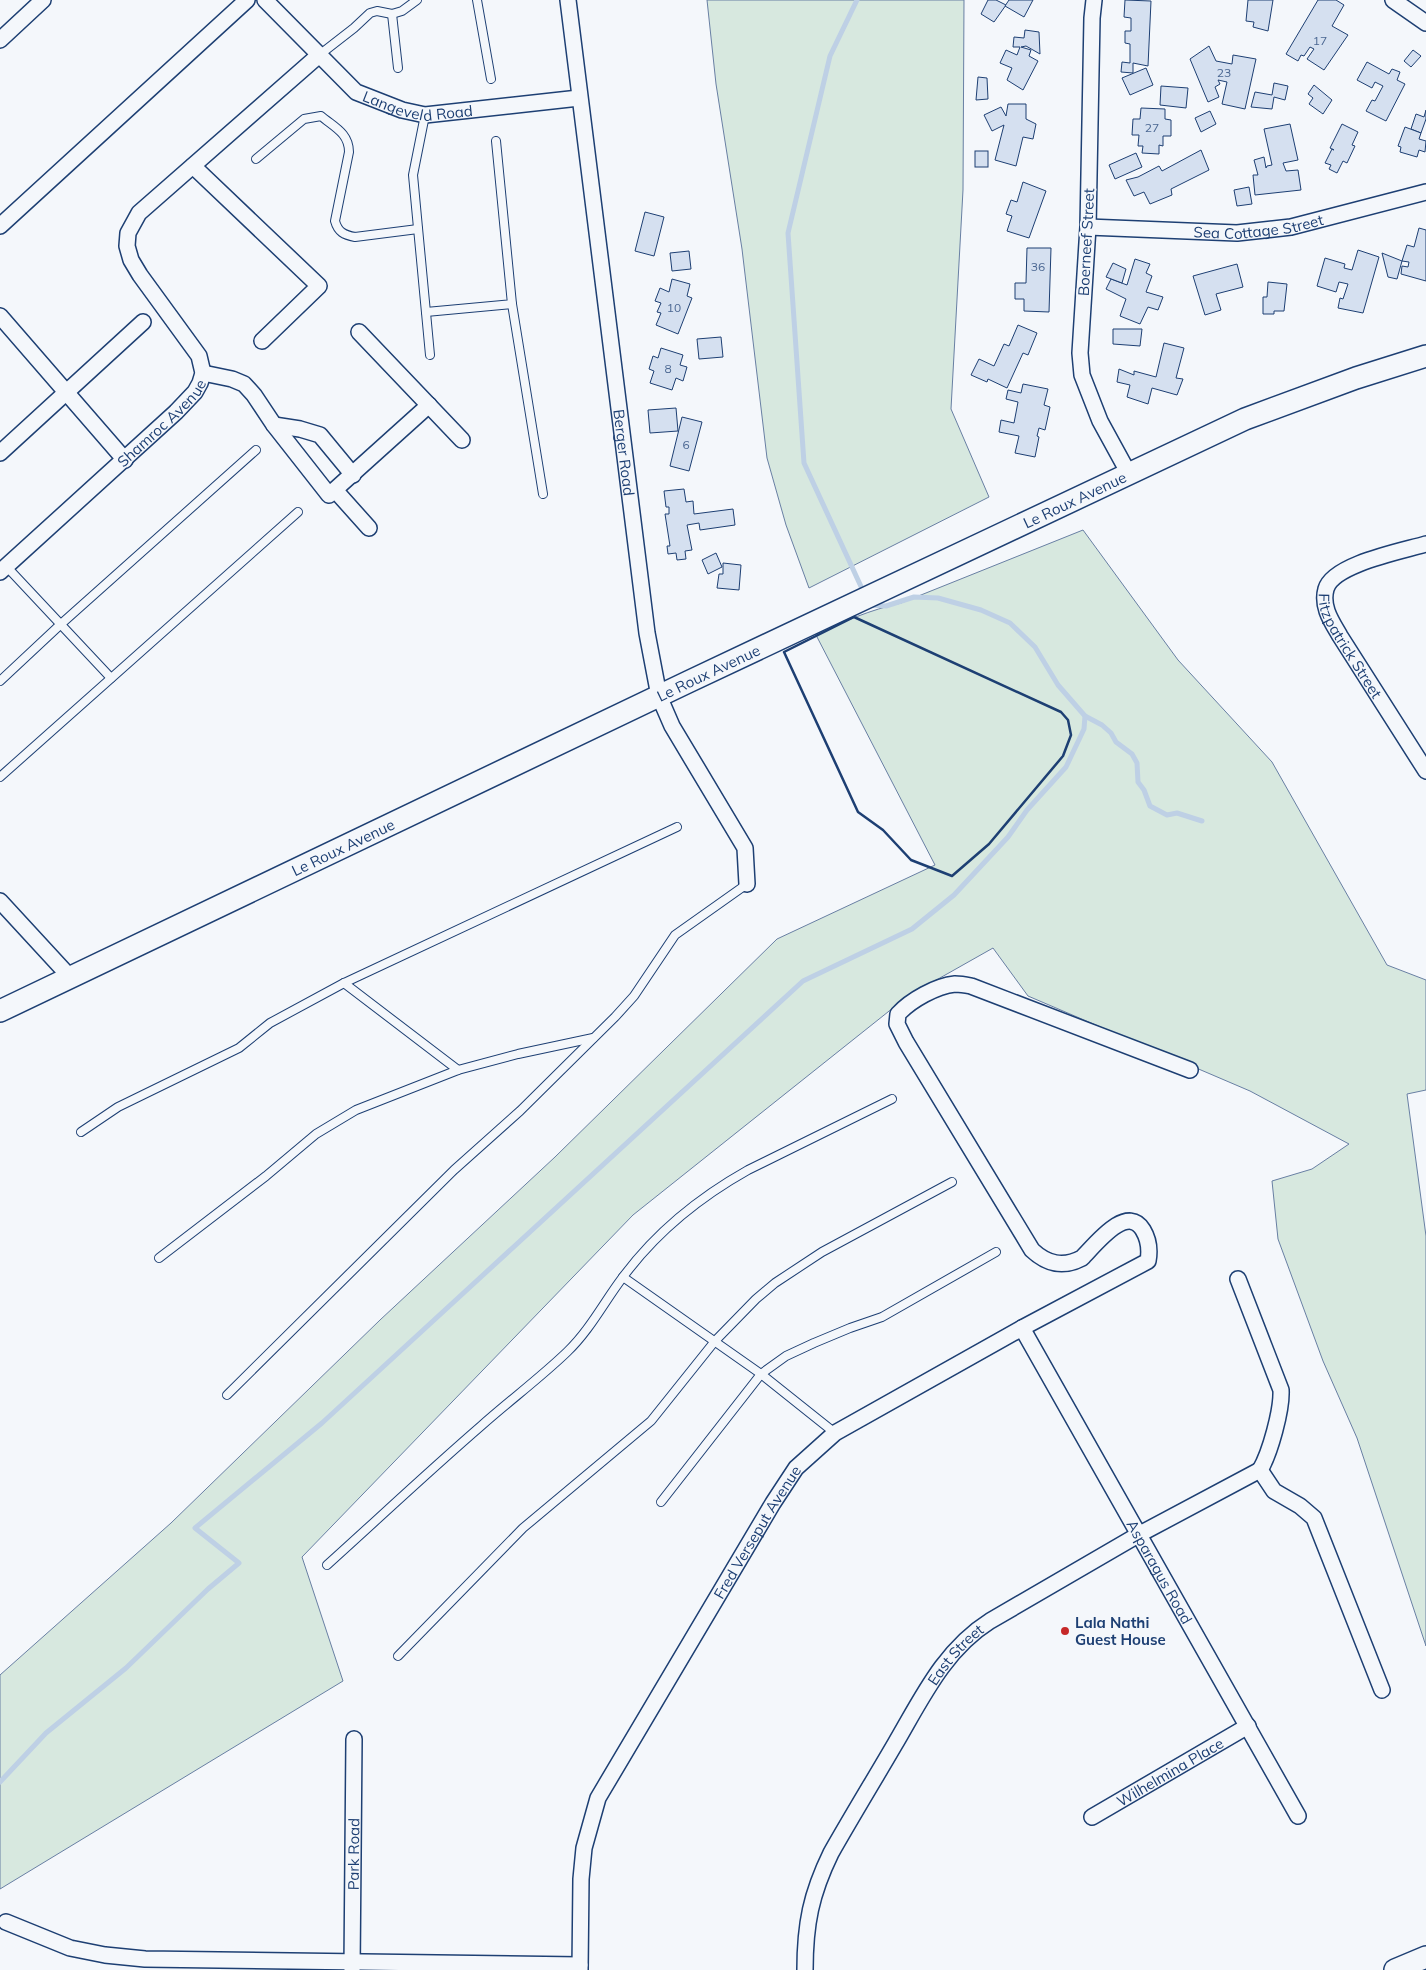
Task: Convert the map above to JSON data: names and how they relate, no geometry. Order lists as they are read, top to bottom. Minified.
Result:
{"streets":{"main road":["Le Roux Avenue"],"street":["Langeveld Road","Sea Cottage Street","Boerneef Street","Shamroc Avenue","Berger Road","Fitzpatrick Street","Fred Verseput Avenue","Asparagus Road","East Street","Wilhelmina Place","Park Road"]},"crossings":[["Langeveld Road","Shamroc Avenue"],["Langeveld Road","Berger Road"],["Sea Cottage Street","Boerneef Street"],["Boerneef Street","Le Roux Avenue"],["Berger Road","Le Roux Avenue"],["Fred Verseput Avenue","Asparagus Road"],["Asparagus Road","East Street"],["Asparagus Road","Wilhelmina Place"]],"places":["Lala Nathi Guest House"],"house_numbers":["17","23","27","36","10","8","6"]}
